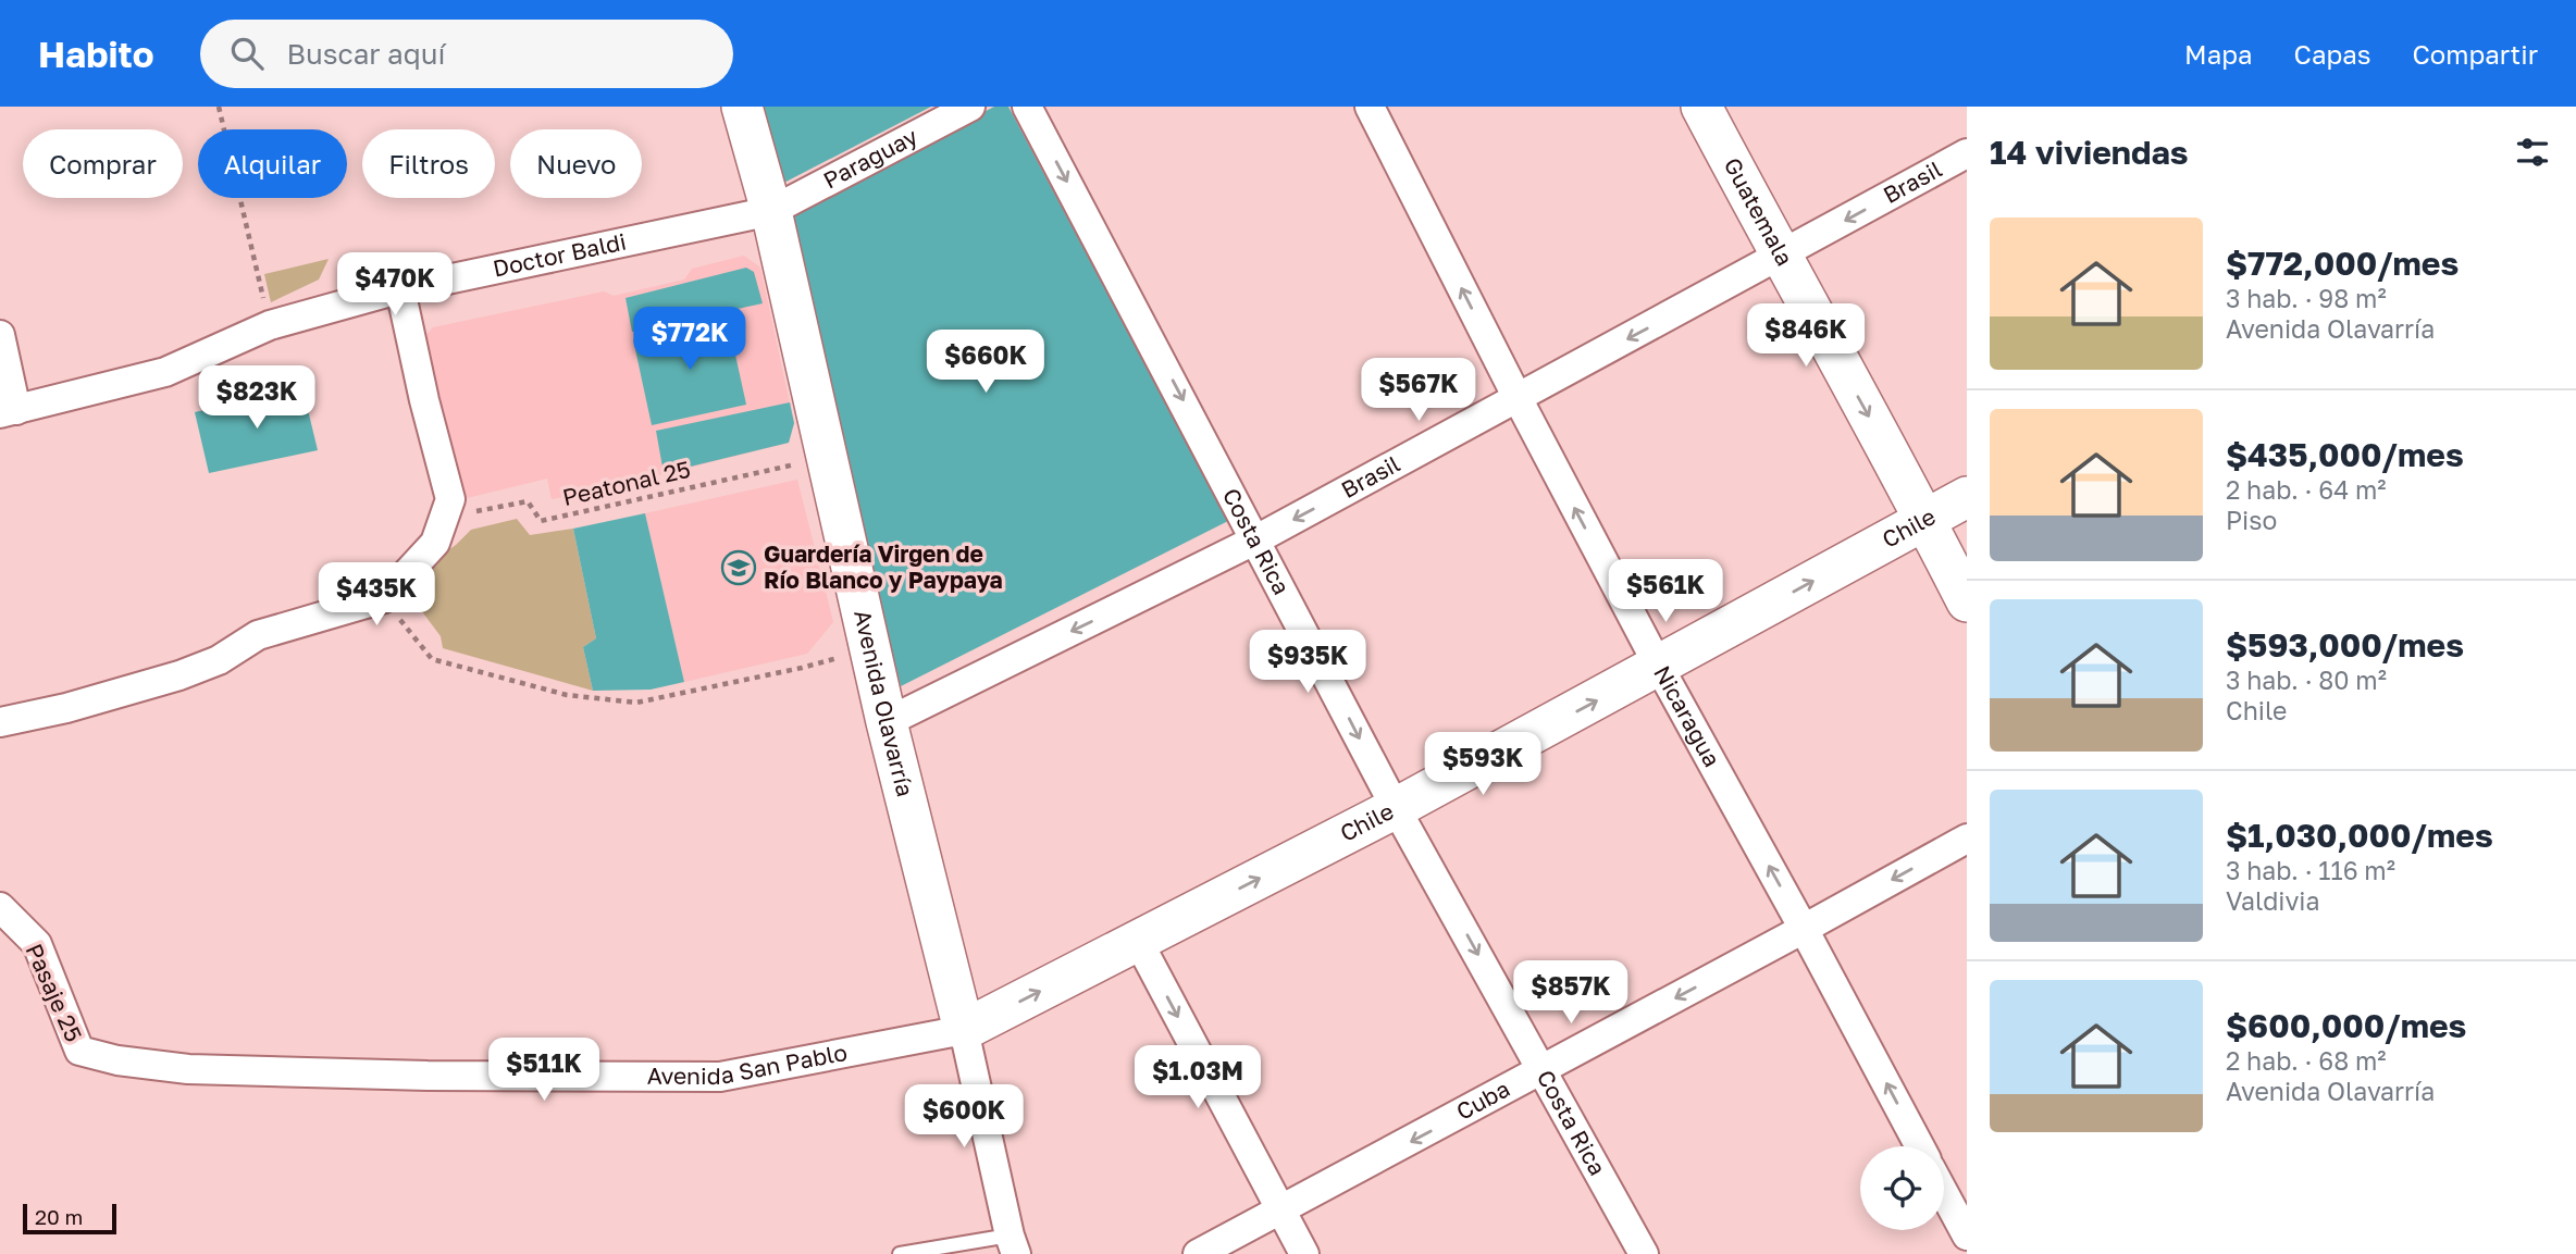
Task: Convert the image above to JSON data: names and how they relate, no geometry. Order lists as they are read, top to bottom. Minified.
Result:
{"streets":{"street":["Paraguay","Brasil","Guatemala","Doctor Baldi","Chile","Costa Rica","Avenida Olavarría","Nicaragua","Pasaje 25","Avenida San Pablo","Cuba"],"path":["Peatonal 25"]},"crossings":[["Paraguay","Doctor Baldi"],["Paraguay","Avenida Olavarría"],["Brasil","Guatemala"],["Brasil","Costa Rica"],["Brasil","Avenida Olavarría"],["Brasil","Nicaragua"],["Guatemala","Chile"],["Doctor Baldi","Avenida Olavarría"],["Peatonal 25","Avenida Olavarría"],["Chile","Costa Rica"],["Chile","Avenida Olavarría"],["Chile","Nicaragua"],["Chile","Avenida San Pablo"],["Costa Rica","Cuba"],["Avenida Olavarría","Avenida San Pablo"],["Nicaragua","Cuba"],["Pasaje 25","Avenida San Pablo"]],"one_way":["Brasil","Guatemala","Chile","Costa Rica","Nicaragua","Cuba"],"places":{"school or university":["Guardería Virgen de Río Blanco y Paypaya"]},"scale_bar":"20 m","page":{"header":"Habito","search":"Buscar aquí","nav":["Mapa","Capas","Compartir"],"heading":"14 viviendas","chip":["Comprar","Alquilar","Filtros","Nuevo"],"list":[{"name":"$772,000/mes","note":"3 hab. · 98 m² · Avenida Olavarría"},{"name":"$435,000/mes","note":"2 hab. · 64 m² · Piso"},{"name":"$593,000/mes","note":"3 hab. · 80 m² · Chile"},{"name":"$1,030,000/mes","note":"3 hab. · 116 m² · Valdivia"},{"name":"$600,000/mes","note":"2 hab. · 68 m² · Avenida Olavarría"}],"price":["$470K","$846K","$772K","$660K","$567K","$823K","$561K","$435K","$935K","$593K","$857K","$511K","$1.03M","$600K"],"scale":"20 m"}}
